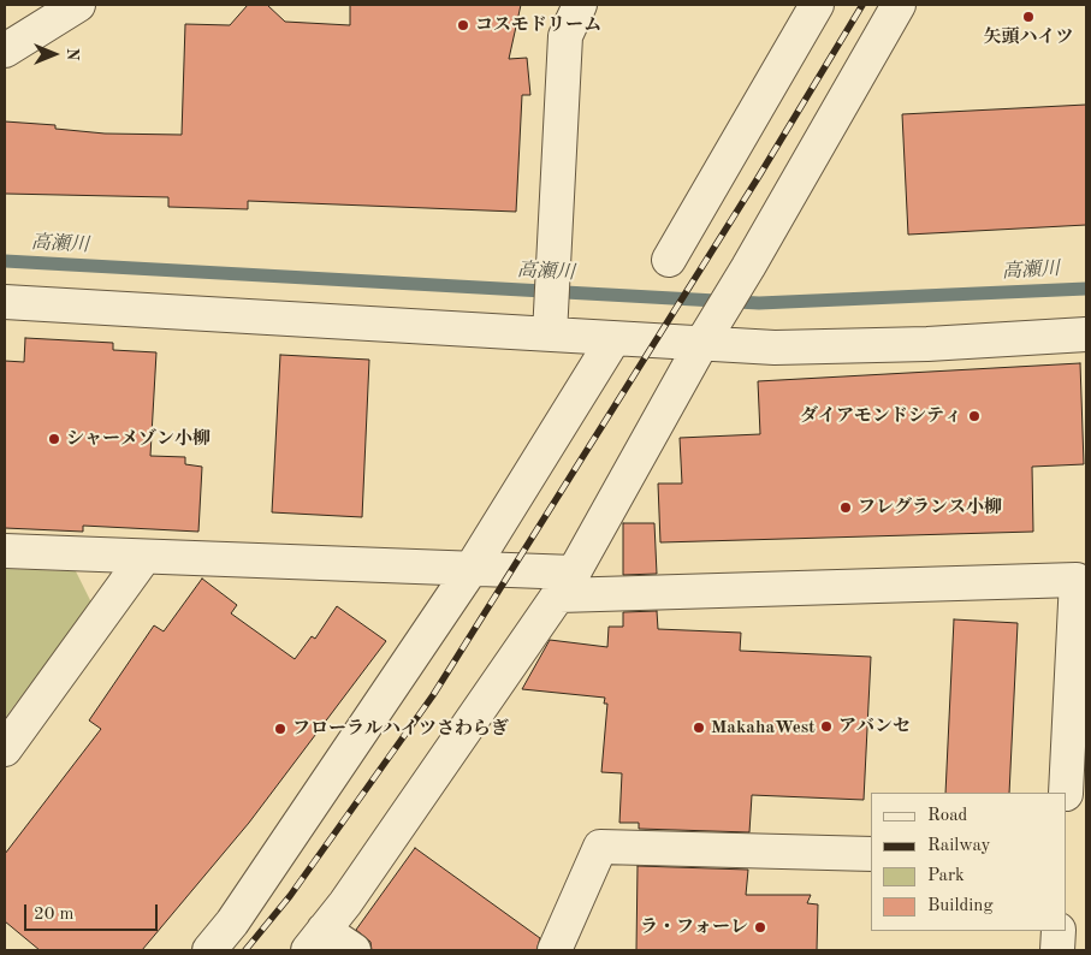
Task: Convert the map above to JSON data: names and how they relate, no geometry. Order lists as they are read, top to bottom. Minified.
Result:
{"water":["高瀬川"],"places":["矢頭ハイツ","コスモドリーム","ダイアモンドシティ","シャーメゾン小柳","フレグランス小柳","アバンセ","MakahaWest","フローラルハイツさわらぎ","ラ・フォーレ"],"legend":["Road","Railway","Park","Building"],"scale_bar":"20 m","north":"right"}
